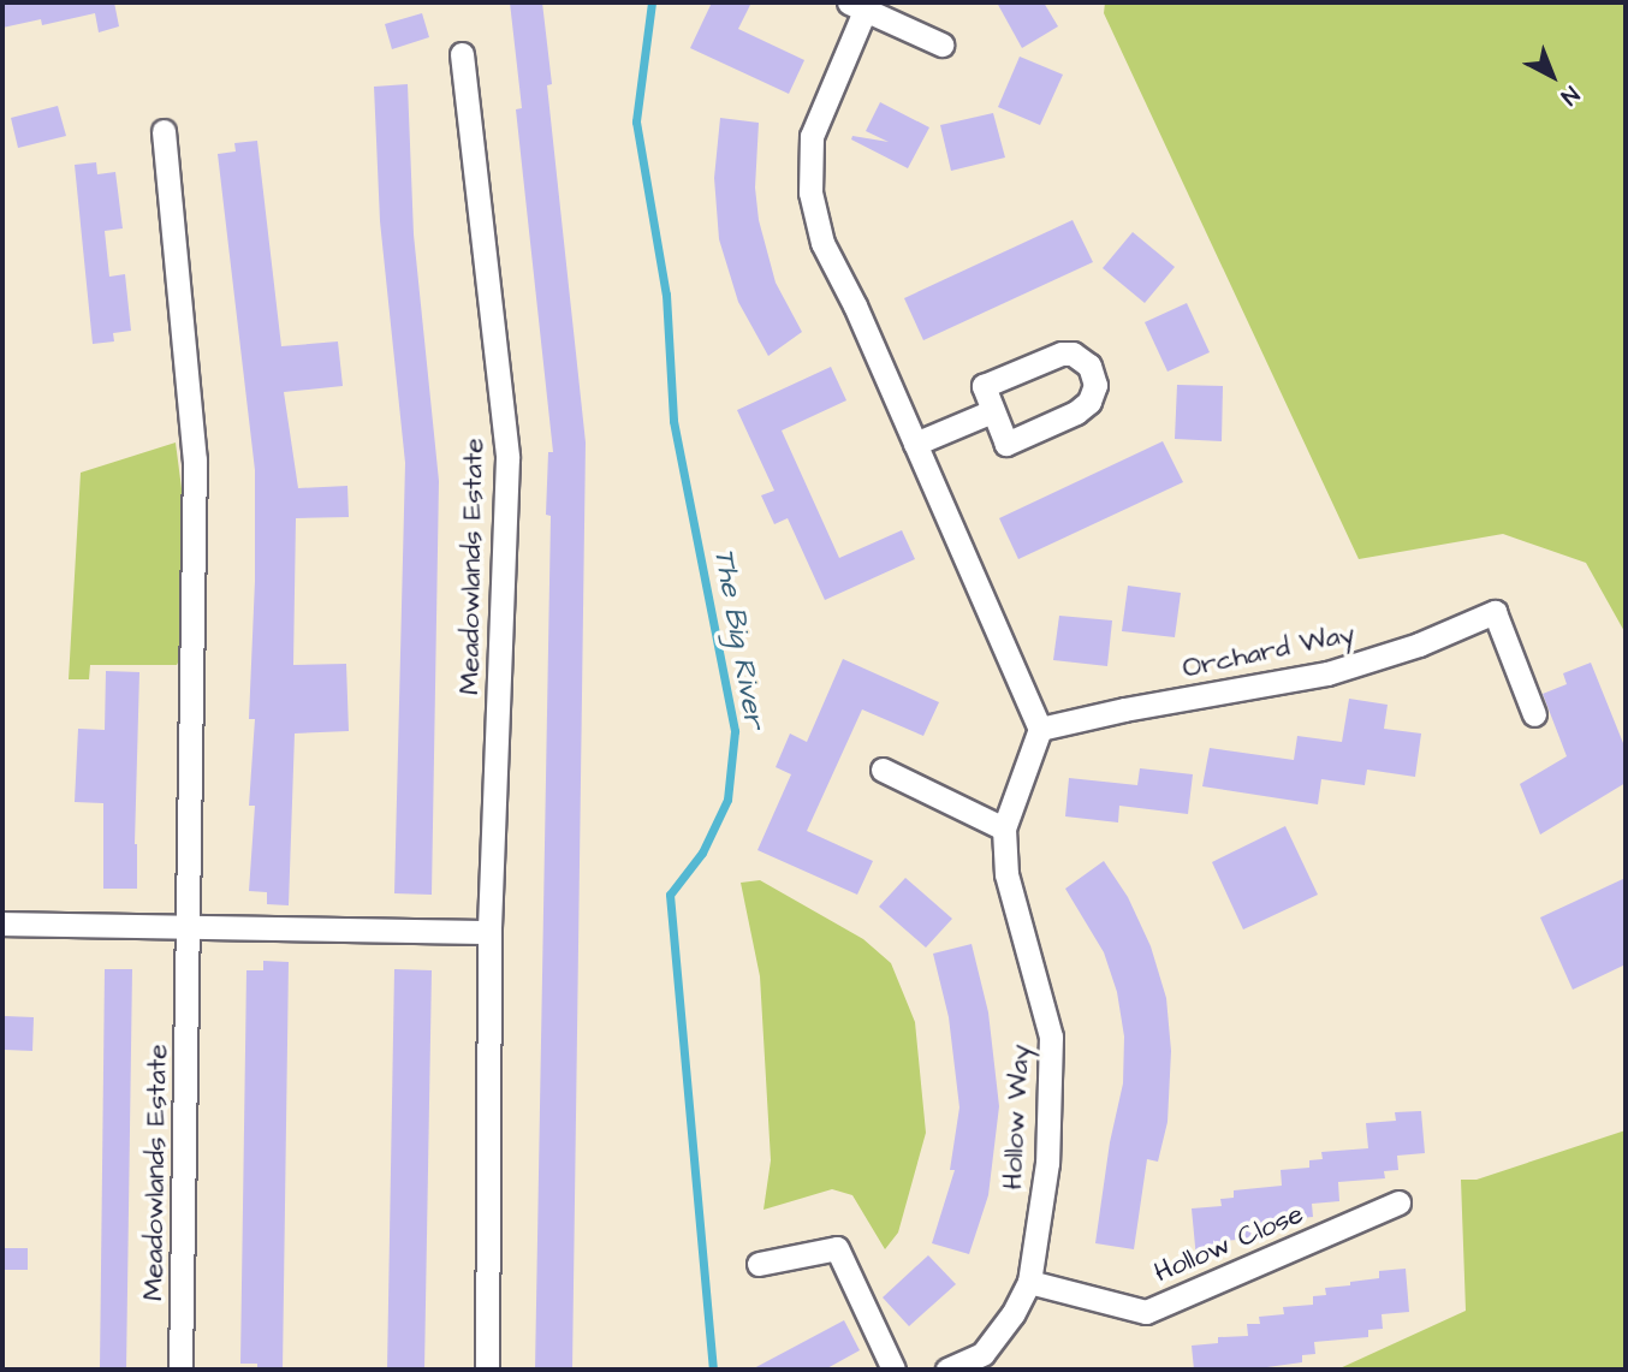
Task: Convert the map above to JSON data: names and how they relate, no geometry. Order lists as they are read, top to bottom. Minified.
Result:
{"streets":{"street":["Meadowlands Estate","Orchard Way","Hollow Way","Hollow Close"]},"crossings":[["Hollow Way","Hollow Close"]],"water":["The Big River"],"north":"bottom right"}
